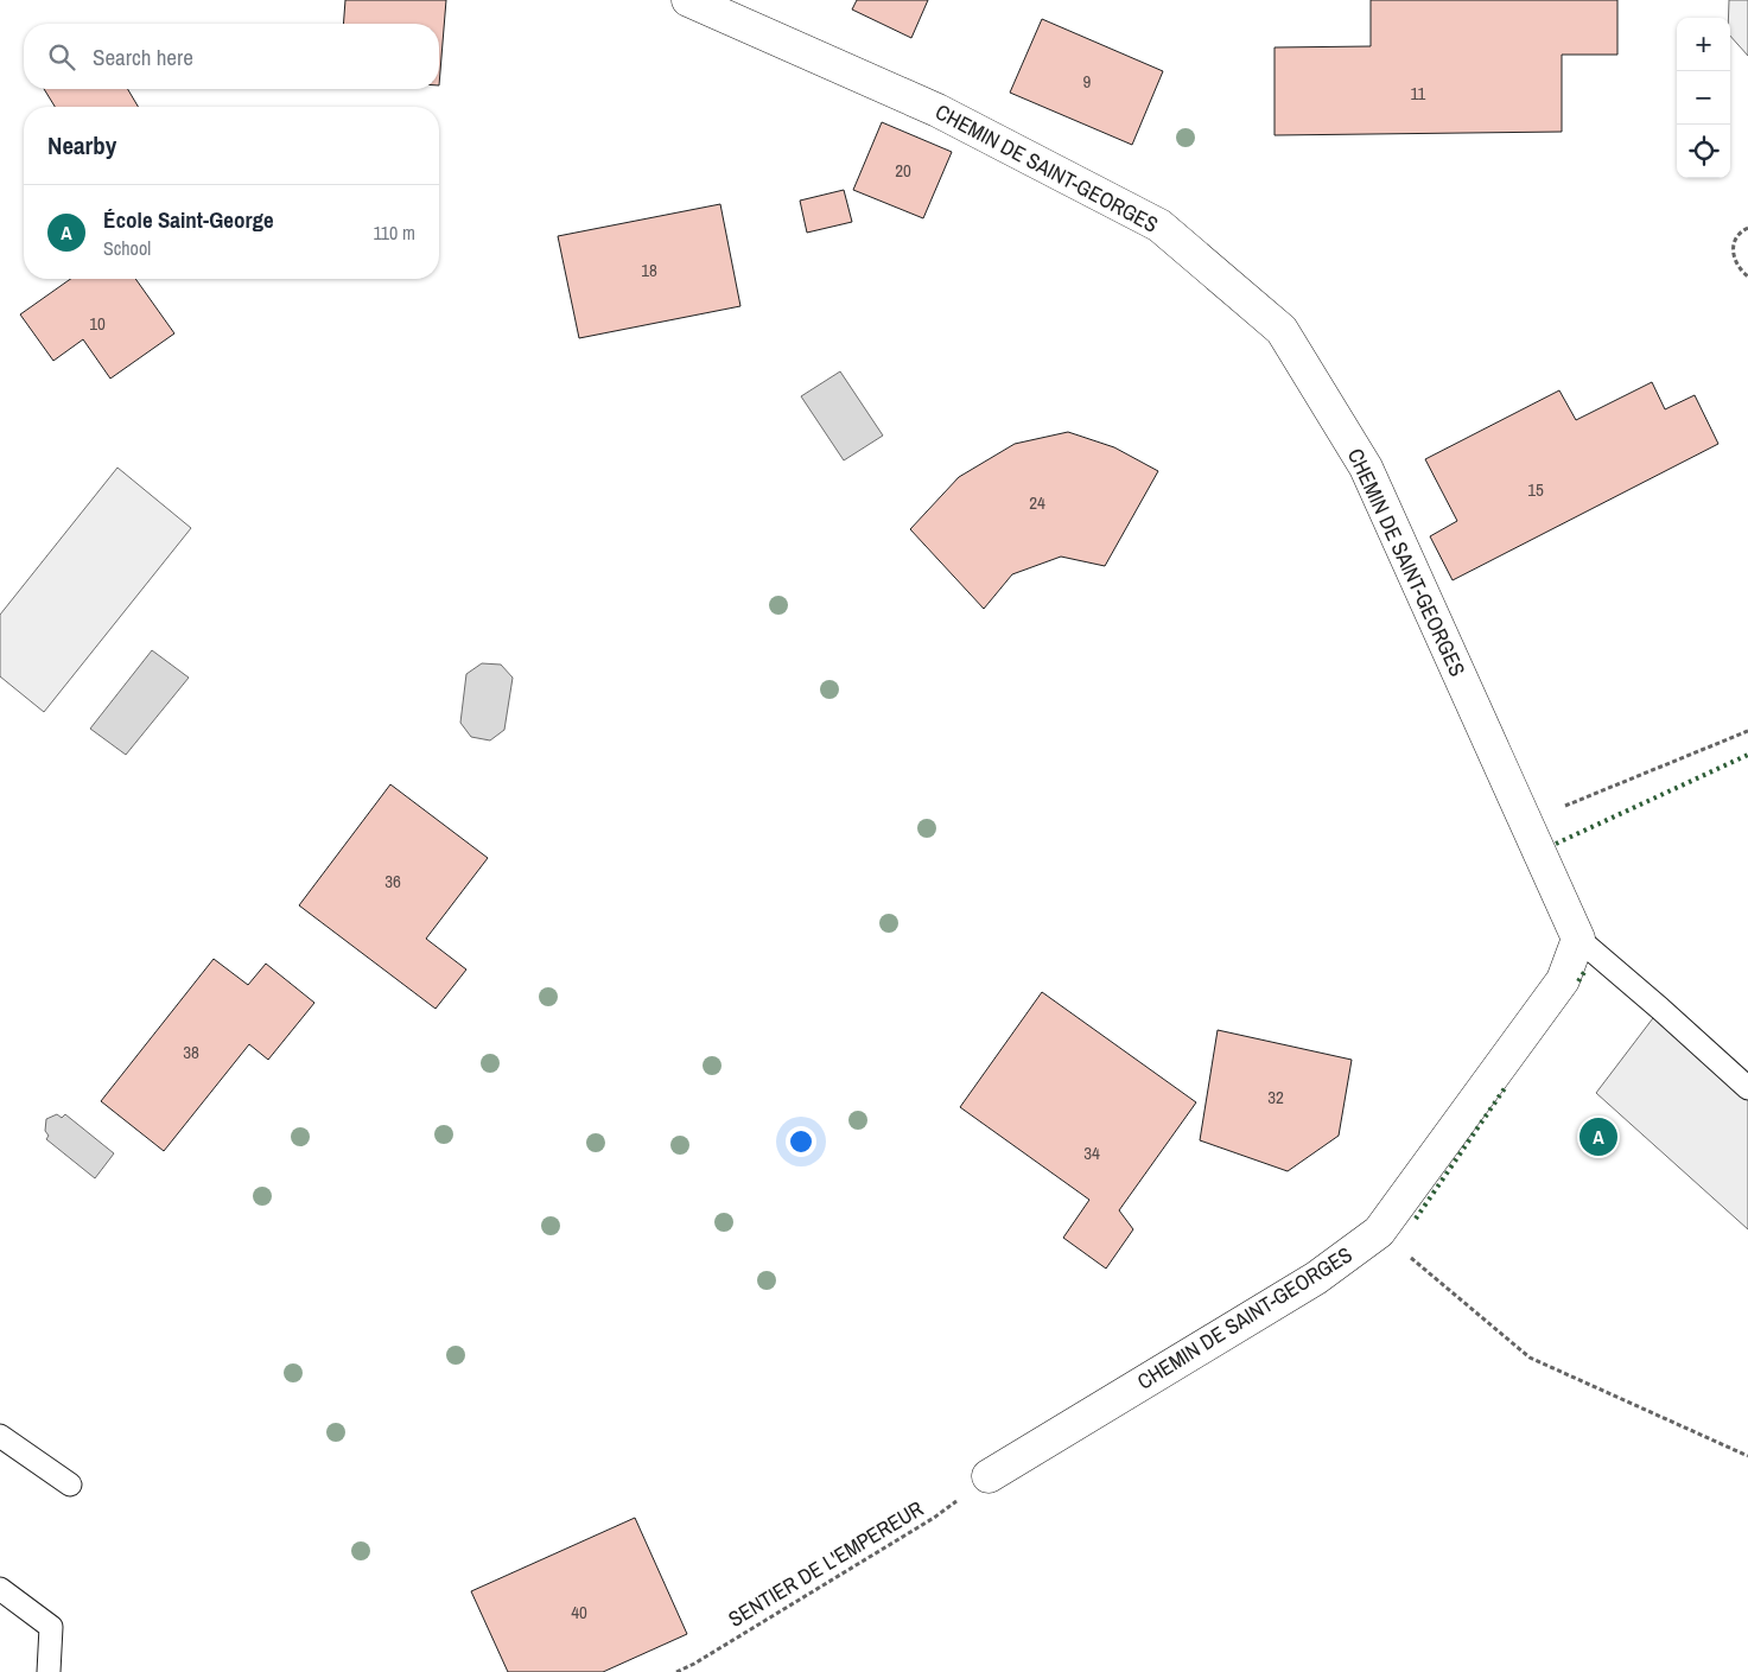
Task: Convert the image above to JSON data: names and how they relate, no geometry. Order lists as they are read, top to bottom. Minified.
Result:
{"streets":{"street":["CHEMIN DE SAINT-GEORGES"],"path":["SENTIER DE L'EMPEREUR"]},"crossings":[["CHEMIN DE SAINT-GEORGES","SENTIER DE L'EMPEREUR"]],"house_numbers":["9","11","20","18","10","15","24","36","38","32","34","40"],"page":{"map_buttons":["+","−"],"search":"Search here","heading":"Nearby","list":[{"mark":"A","name":"École Saint-George","note":"School","value":"110 m"}],"pins":"A"}}
